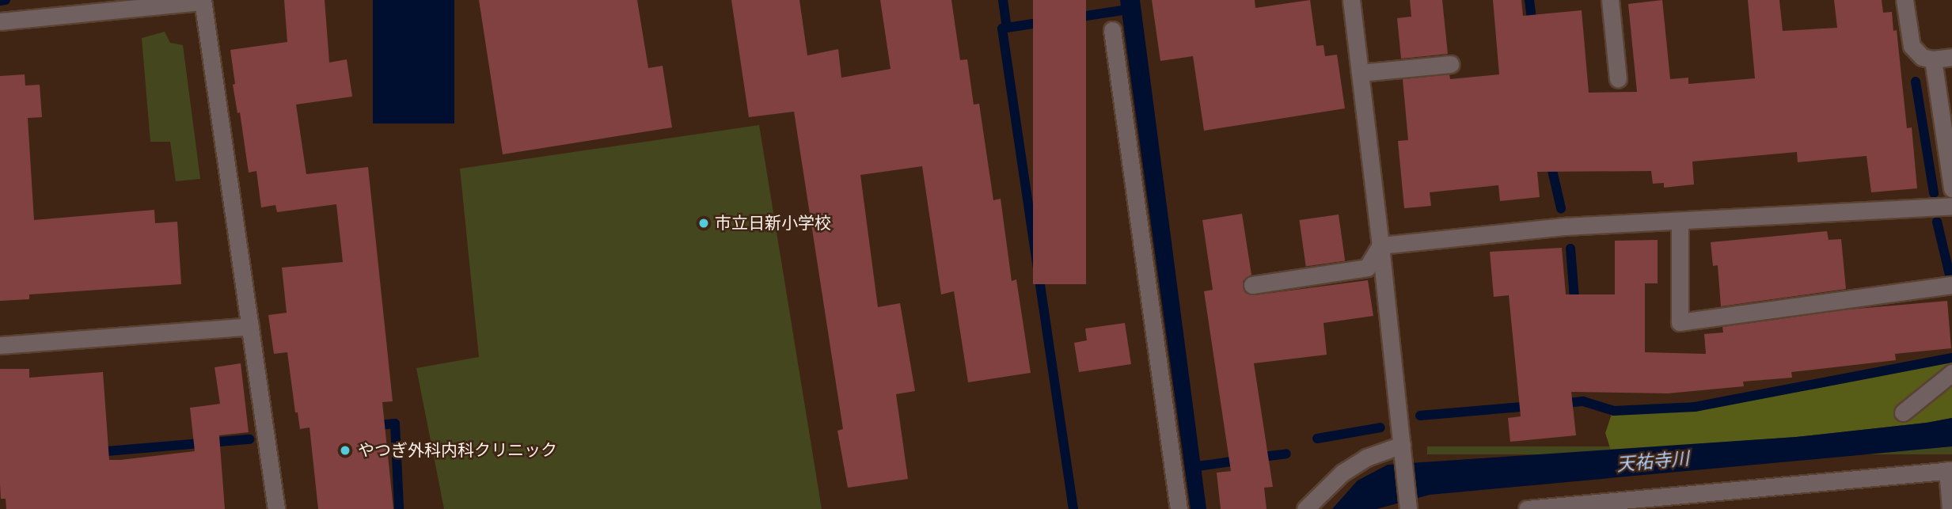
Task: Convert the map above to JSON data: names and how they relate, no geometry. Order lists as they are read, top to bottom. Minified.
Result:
{"water":["天祐寺川"],"places":["市立日新小学校","やつぎ外科内科クリニック"]}
